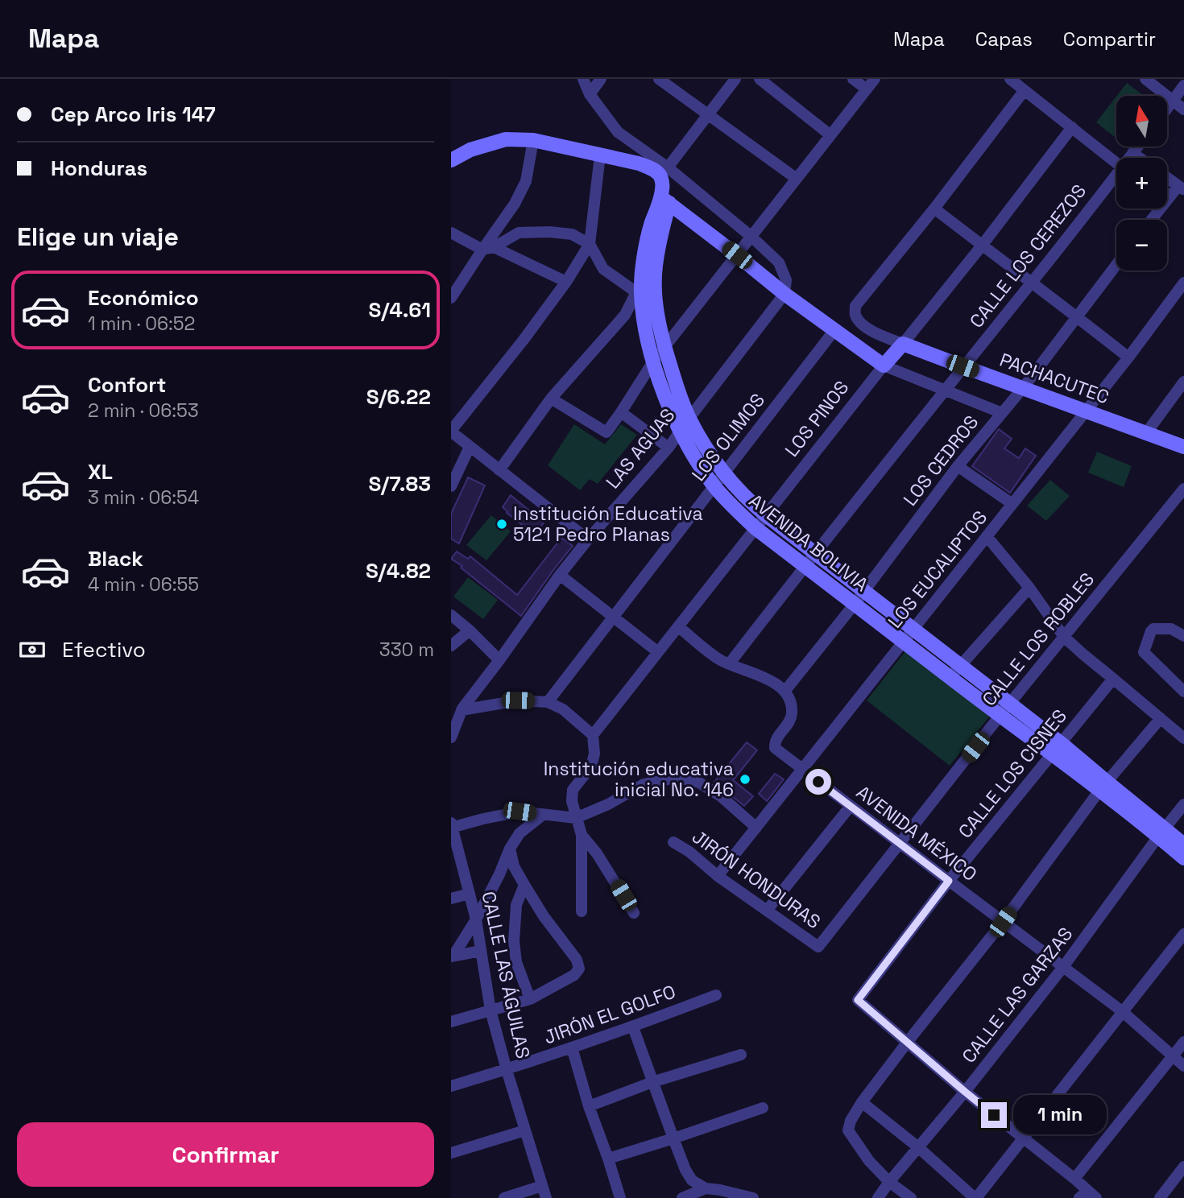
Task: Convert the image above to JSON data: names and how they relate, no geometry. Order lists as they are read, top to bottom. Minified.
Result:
{"streets":{"main road":["PACHACUTEC","LOS PINOS","AVENIDA BOLIVIA"],"street":["CALLE LOS CEREZOS","LOS OLIMOS","LAS AGUAS","LOS CEDROS","LOS EUCALIPTOS","CALLE LOS ROBLES","CALLE LOS CISNES","AVENIDA MÉXICO","JIRÓN HONDURAS","CALLE LAS ÁGUILAS","CALLE LAS GARZAS","JIRÓN EL GOLFO"]},"crossings":[["CALLE LOS CEREZOS","PACHACUTEC"],["CALLE LOS CEREZOS","AVENIDA BOLIVIA"],["PACHACUTEC","LOS PINOS"],["PACHACUTEC","LOS CEDROS"],["PACHACUTEC","LOS EUCALIPTOS"],["LOS PINOS","AVENIDA BOLIVIA"],["LOS OLIMOS","AVENIDA BOLIVIA"],["LAS AGUAS","AVENIDA BOLIVIA"],["LOS CEDROS","AVENIDA BOLIVIA"],["LOS CEDROS","AVENIDA MÉXICO"],["AVENIDA BOLIVIA","LOS EUCALIPTOS"],["AVENIDA BOLIVIA","CALLE LOS ROBLES"],["AVENIDA BOLIVIA","CALLE LOS CISNES"],["AVENIDA BOLIVIA","CALLE LAS GARZAS"],["LOS EUCALIPTOS","AVENIDA MÉXICO"],["LOS EUCALIPTOS","JIRÓN HONDURAS"],["CALLE LOS ROBLES","AVENIDA MÉXICO"],["CALLE LOS ROBLES","JIRÓN HONDURAS"],["CALLE LOS CISNES","AVENIDA MÉXICO"],["AVENIDA MÉXICO","CALLE LAS GARZAS"],["CALLE LAS ÁGUILAS","JIRÓN EL GOLFO"]],"places":["Institución Educativa 5121 Pedro Planas","Institución educativa inicial No. 146"],"north":"top","page":{"header":"Mapa","nav":["Mapa","Capas","Compartir"],"banner":["Cep Arco Iris 147","Honduras"],"map_buttons":["+","−"],"heading":"Elige un viaje","list":[{"name":"Económico","note":"1 min · 06:52","value":"S/4.61"},{"name":"Confort","note":"2 min · 06:53","value":"S/6.22"},{"name":"XL","note":"3 min · 06:54","value":"S/7.83"},{"name":"Black","note":"4 min · 06:55","value":"S/4.82"}],"pay":["Efectivo","330 m"],"bubble":"1 min","buttons":"Confirmar"}}
